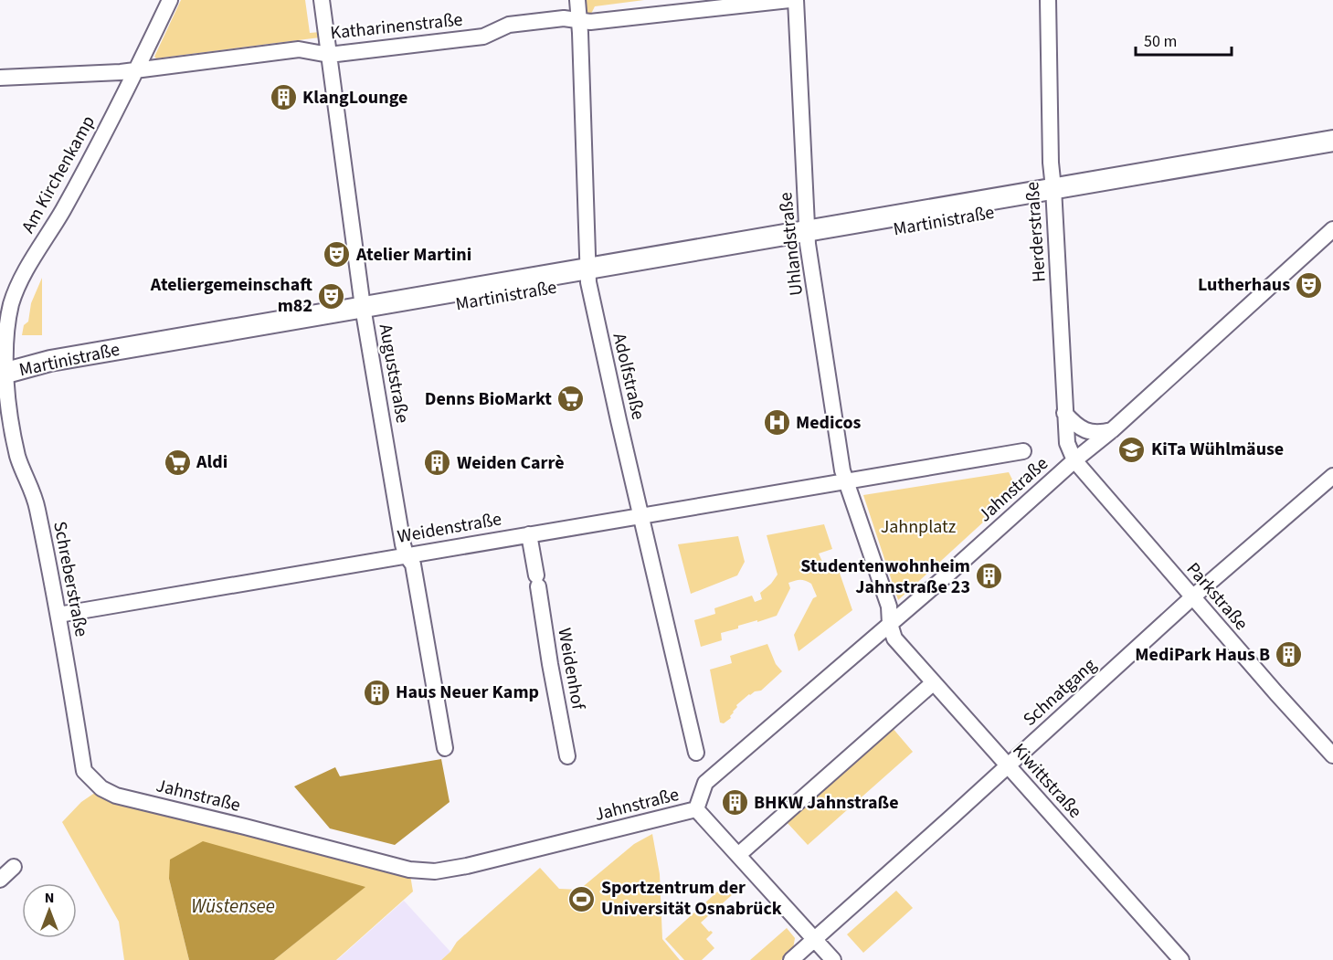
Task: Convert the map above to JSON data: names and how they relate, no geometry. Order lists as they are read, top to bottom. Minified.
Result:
{"streets":{"main road":["Martinistraße"],"street":["Katharinenstraße","Am Kirchenkamp","Herderstraße","Uhlandstraße","Auguststraße","Adolfstraße","Jahnstraße","Weidenstraße","Schreberstraße","Parkstraße","Weidenhof","Schnatgang","Kiwittstraße"]},"crossings":[["Katharinenstraße","Am Kirchenkamp"],["Katharinenstraße","Auguststraße"],["Katharinenstraße","Adolfstraße"],["Am Kirchenkamp","Martinistraße"],["Am Kirchenkamp","Schreberstraße"],["Martinistraße","Herderstraße"],["Martinistraße","Uhlandstraße"],["Martinistraße","Auguststraße"],["Martinistraße","Adolfstraße"],["Martinistraße","Schreberstraße"],["Herderstraße","Jahnstraße"],["Herderstraße","Parkstraße"],["Uhlandstraße","Weidenstraße"],["Auguststraße","Weidenstraße"],["Adolfstraße","Weidenstraße"],["Jahnstraße","Schreberstraße"],["Jahnstraße","Parkstraße"],["Jahnstraße","Kiwittstraße"],["Weidenstraße","Schreberstraße"],["Weidenstraße","Weidenhof"],["Parkstraße","Schnatgang"],["Schnatgang","Kiwittstraße"]],"water":["Wüstensee"],"parks":["Jahnplatz"],"places":{"building":["KlangLounge","Weiden Carrè","Studentenwohnheim Jahnstraße 23","MediPark Haus B","Haus Neuer Kamp","BHKW Jahnstraße"],"theatre":["Atelier Martini","Lutherhaus","Ateliergemeinschaft m82"],"supermarket":["Denns BioMarkt","Aldi"],"hospital":["Medicos"],"school or university":["KiTa Wühlmäuse"],"sports":["Sportzentrum der Universität Osnabrück"]},"scale_bar":"50 m","north":"top"}
